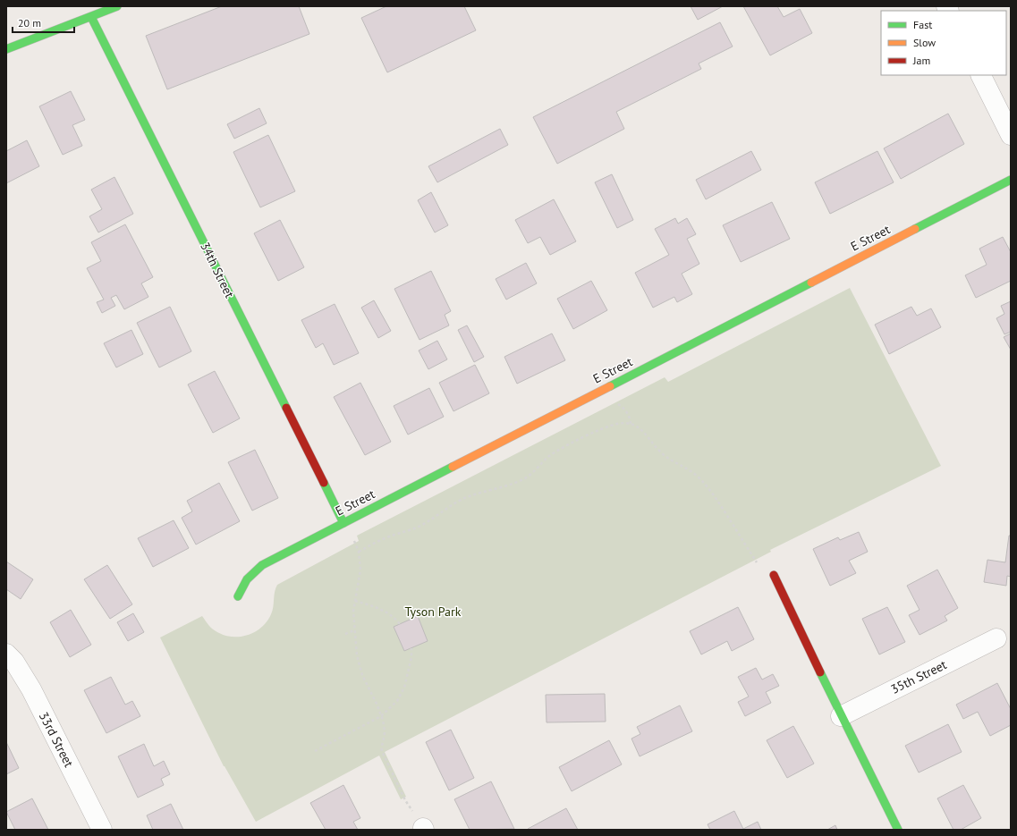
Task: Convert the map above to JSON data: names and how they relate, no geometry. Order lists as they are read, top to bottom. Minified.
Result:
{"streets":{"street":["E Street","34th Street","35th Street","33rd Street"]},"crossings":[["E Street","34th Street"]],"parks":["Tyson Park"],"legend":["Fast","Slow","Jam"],"scale_bar":"20 m"}
